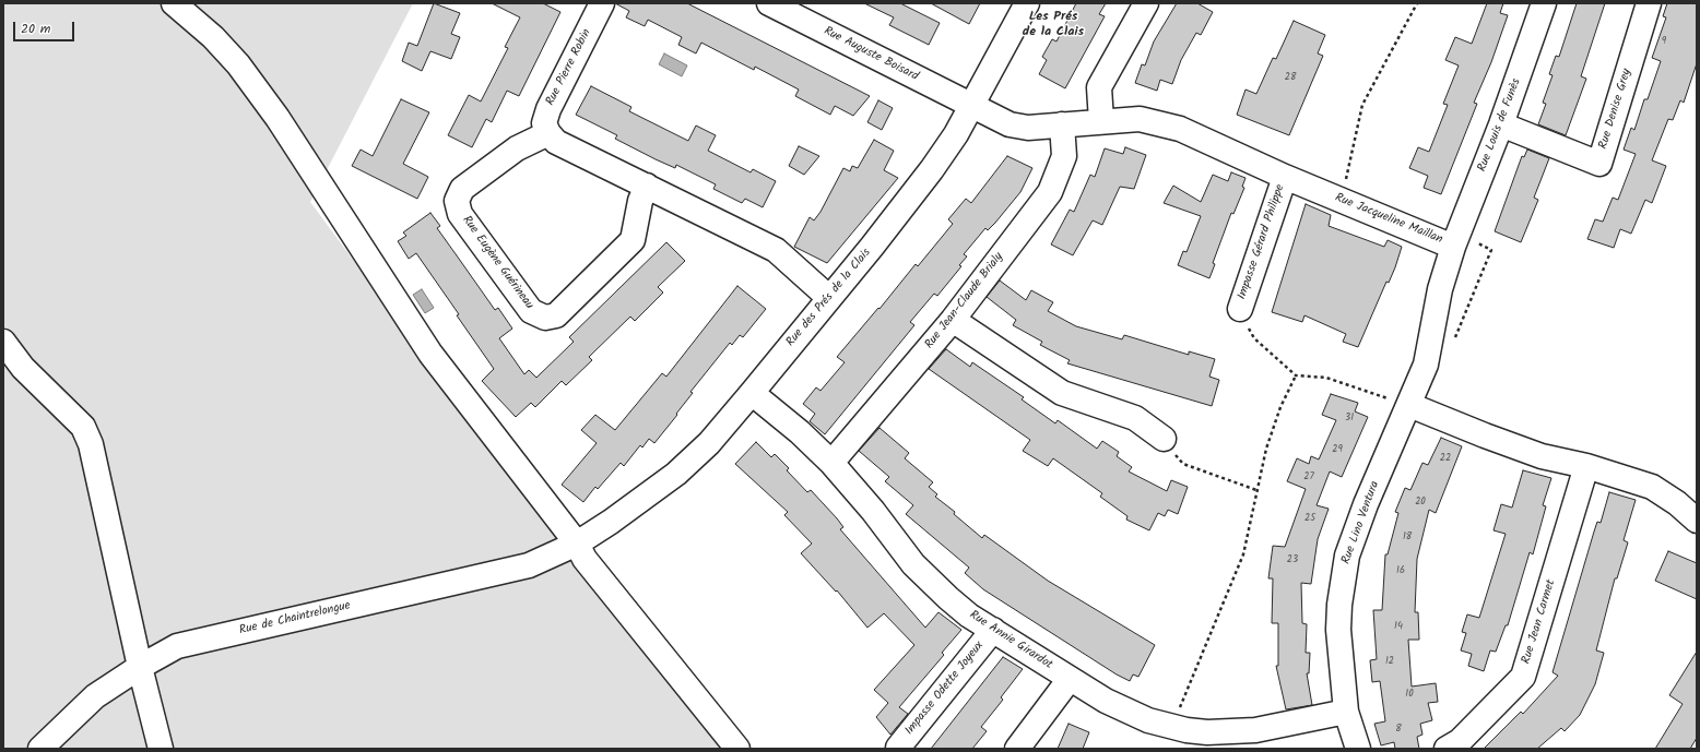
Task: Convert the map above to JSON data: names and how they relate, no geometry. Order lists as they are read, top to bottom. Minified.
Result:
{"streets":{"street":["Rue Auguste Boisard","Rue Pierre Robin","Rue Denise Grey","Rue Louis de Funès","Rue Jacqueline Maillan","Impasse Gérard Philippe","Rue Eugène Guérineau","Rue des Prés de la Clais","Rue Jean-Claude Brialy","Rue Lino Ventura","Rue de Chaintrelongue","Rue Jean Carmet","Rue Annie Girardot","Impasse Odette Joyeux"]},"crossings":[["Rue Auguste Boisard","Rue Jacqueline Maillan"],["Rue Auguste Boisard","Rue des Prés de la Clais"],["Rue Pierre Robin","Rue Eugène Guérineau"],["Rue Denise Grey","Rue Louis de Funès"],["Rue Louis de Funès","Rue Jacqueline Maillan"],["Rue Jacqueline Maillan","Impasse Gérard Philippe"],["Rue Jacqueline Maillan","Rue des Prés de la Clais"],["Rue Jacqueline Maillan","Rue Jean-Claude Brialy"],["Rue Jacqueline Maillan","Rue Lino Ventura"],["Rue des Prés de la Clais","Rue de Chaintrelongue"],["Rue des Prés de la Clais","Rue Annie Girardot"],["Rue Jean-Claude Brialy","Rue Annie Girardot"],["Rue Lino Ventura","Rue Annie Girardot"],["Rue Annie Girardot","Impasse Odette Joyeux"]],"districts":["Les Prés de la Clais"],"house_numbers":["9","28","31","29","22","27","20","25","18","23","16","14","12","10","8"],"scale_bar":"20 m"}
